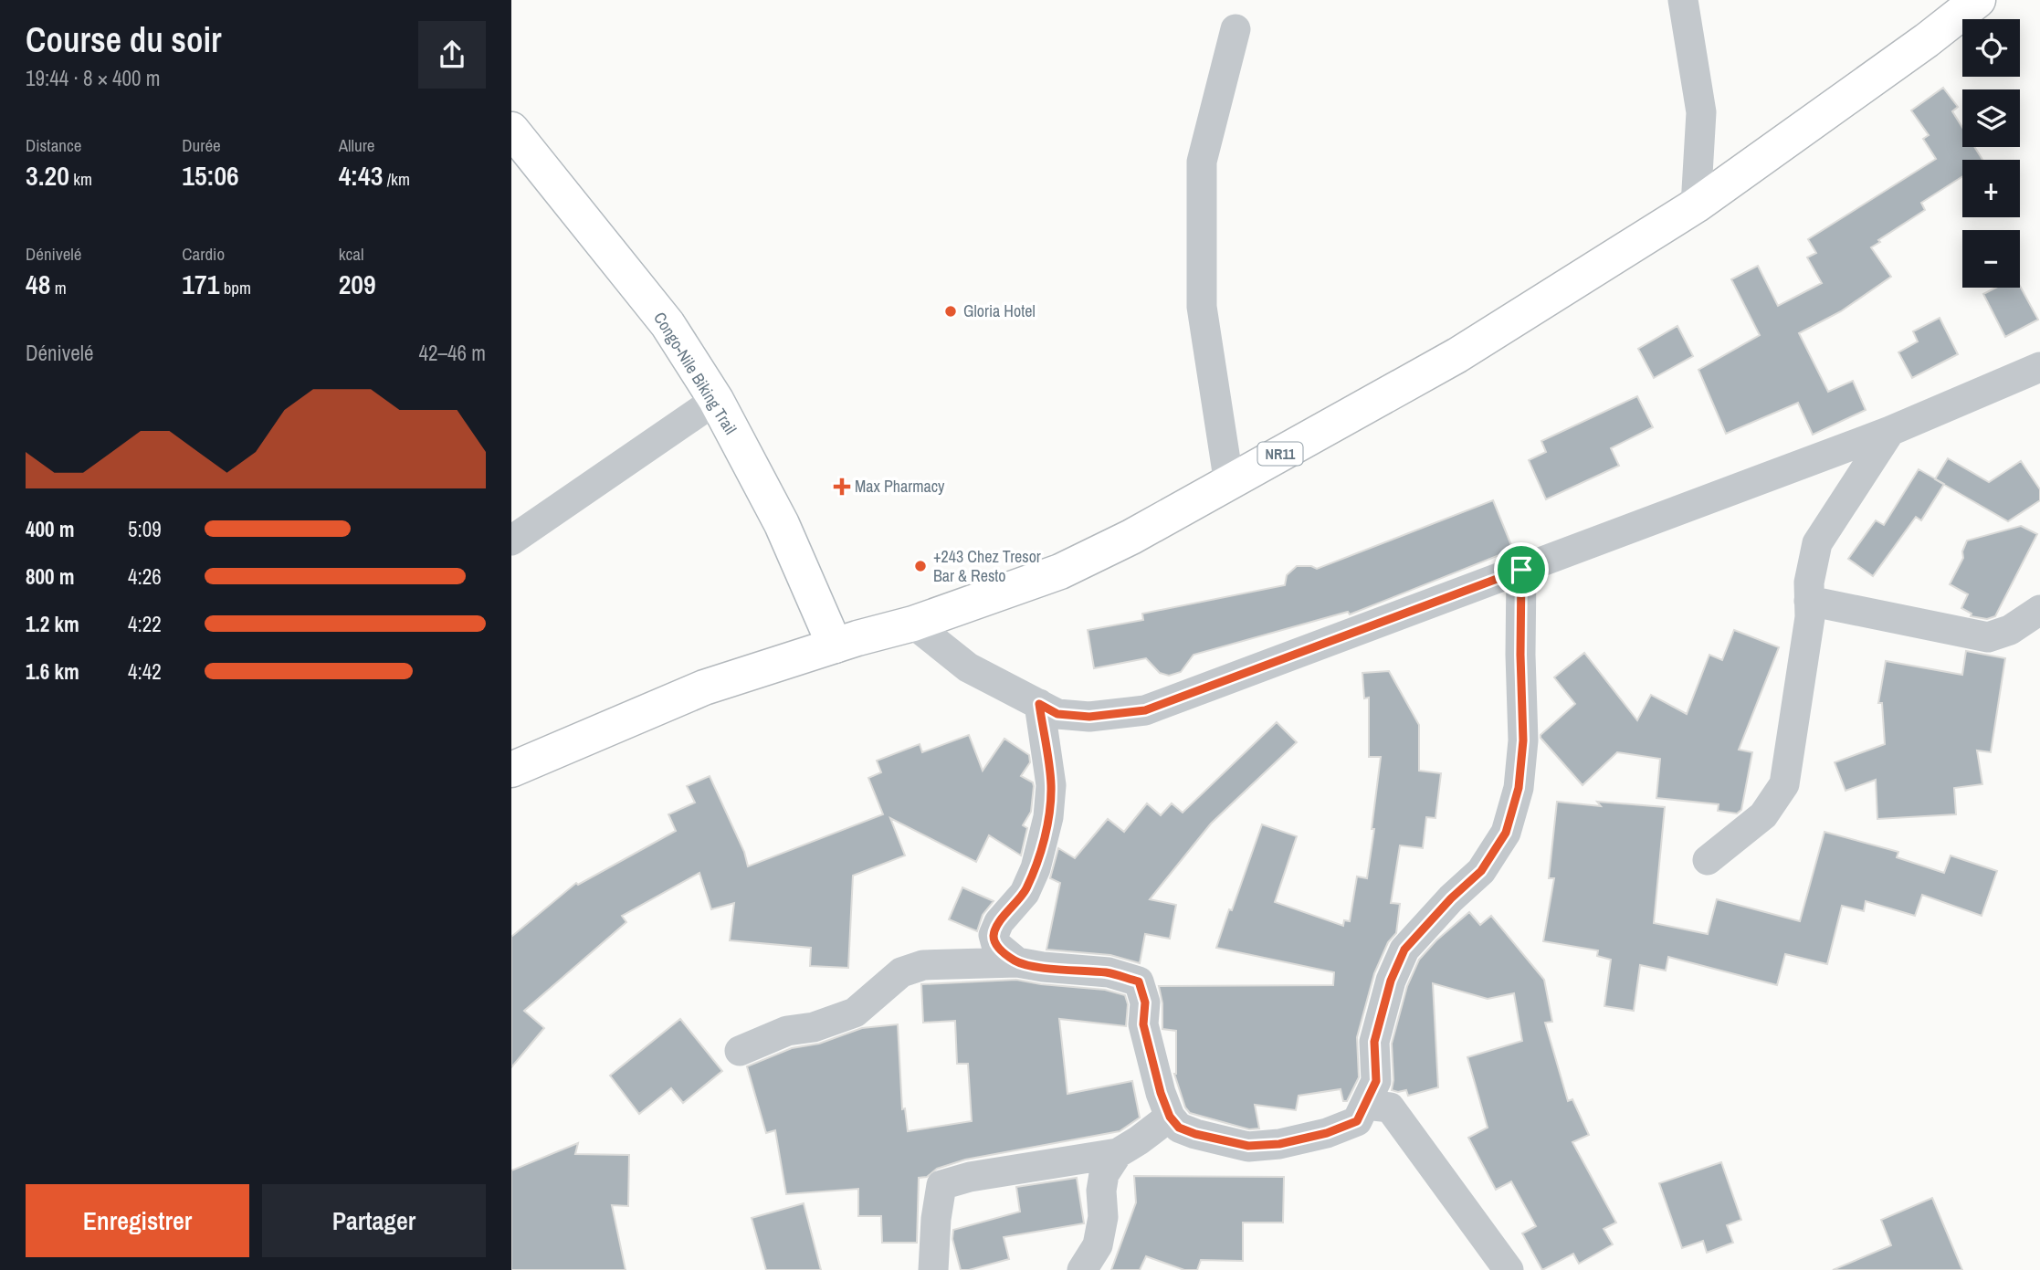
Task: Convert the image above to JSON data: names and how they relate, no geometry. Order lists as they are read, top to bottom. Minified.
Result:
{"streets":{"main road":["Congo-Nile Biking Trail","NR11"]},"crossings":[["Congo-Nile Biking Trail","NR11"]],"places":{"other":["Gloria Hotel","+243 Chez Tresor Bar & Resto"],"health":["Max Pharmacy"]},"page":{"heading":["Course du soir","19:44 · 8 × 400 m"],"map_buttons":["+","−"],"stats":[["Distance","3.20 km"],["Durée","15:06"],["Allure","4:43 /km"],["Dénivelé","48 m"],["Cardio","171 bpm"],["kcal","209"]],"chart":["Dénivelé","42–46 m"],"list":[{"name":"400 m","note":"5:09"},{"name":"800 m","note":"4:26"},{"name":"1.2 km","note":"4:22"},{"name":"1.6 km","note":"4:42"}],"buttons":["Enregistrer","Partager"]}}
